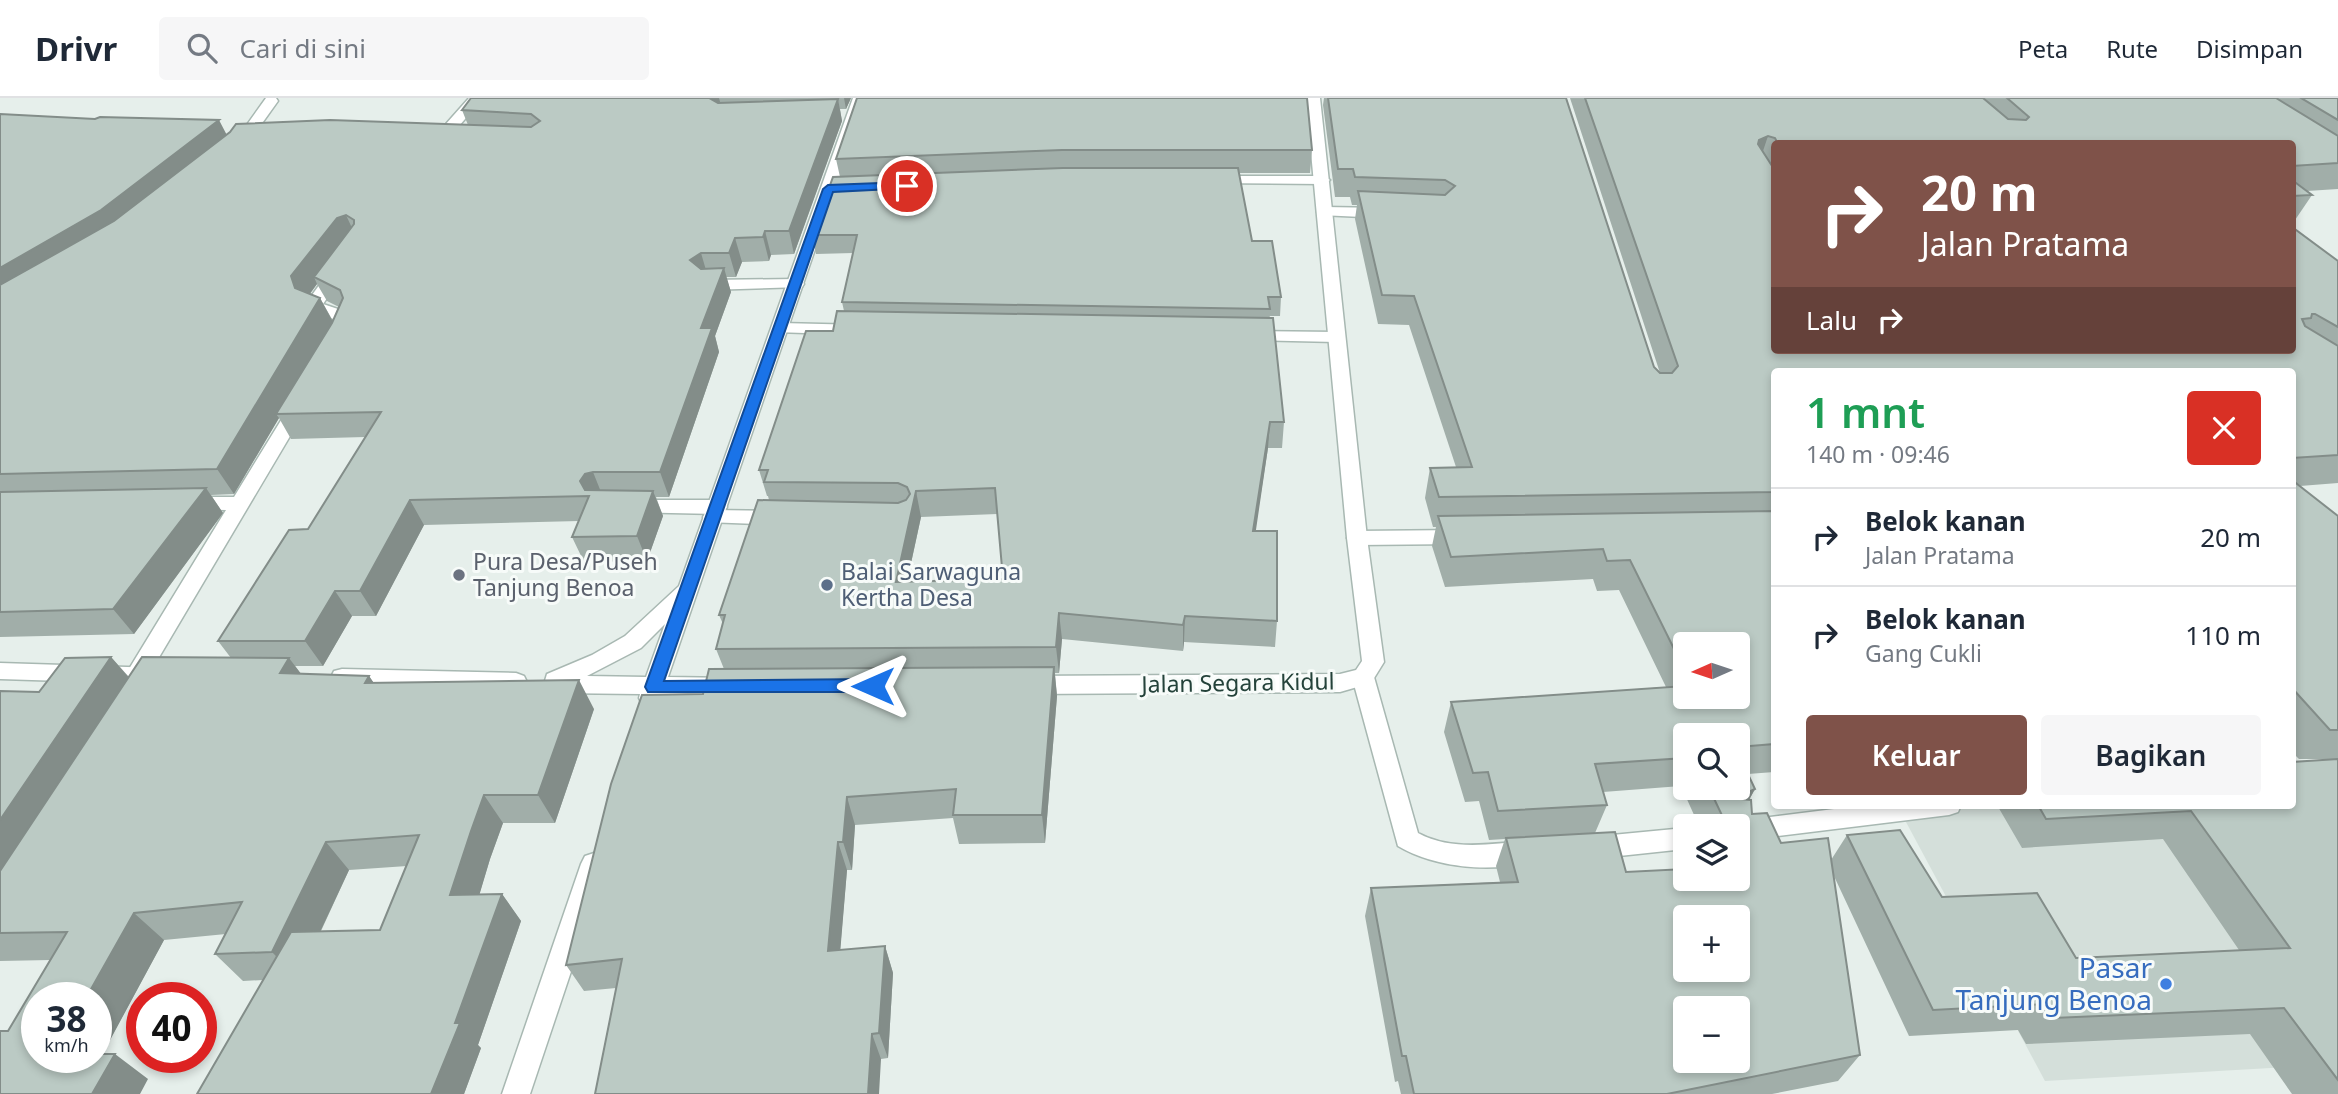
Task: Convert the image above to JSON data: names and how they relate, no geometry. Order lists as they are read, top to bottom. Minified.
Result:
{"streets":{"street":["Jalan Segara Kidul"]},"places":["Pura Desa/Puseh Tanjung Benoa","Balai Sarwaguna Kertha Desa","Pasar Tanjung Benoa"],"north":"left","page":{"header":"Drivr","search":"Cari di sini","nav":["Peta","Rute","Disimpan"],"turn":["20 m","Jalan Pratama"],"then":"Lalu","heading":["1 mnt","140 m · 09:46"],"list":[{"name":"Belok kanan","note":"Jalan Pratama","value":"20 m"},{"name":"Belok kanan","note":"Gang Cukli","value":"110 m"}],"map_buttons":["+","−"],"buttons":["Keluar","Bagikan"],"speed":"38 km/h","limit":"40"}}
